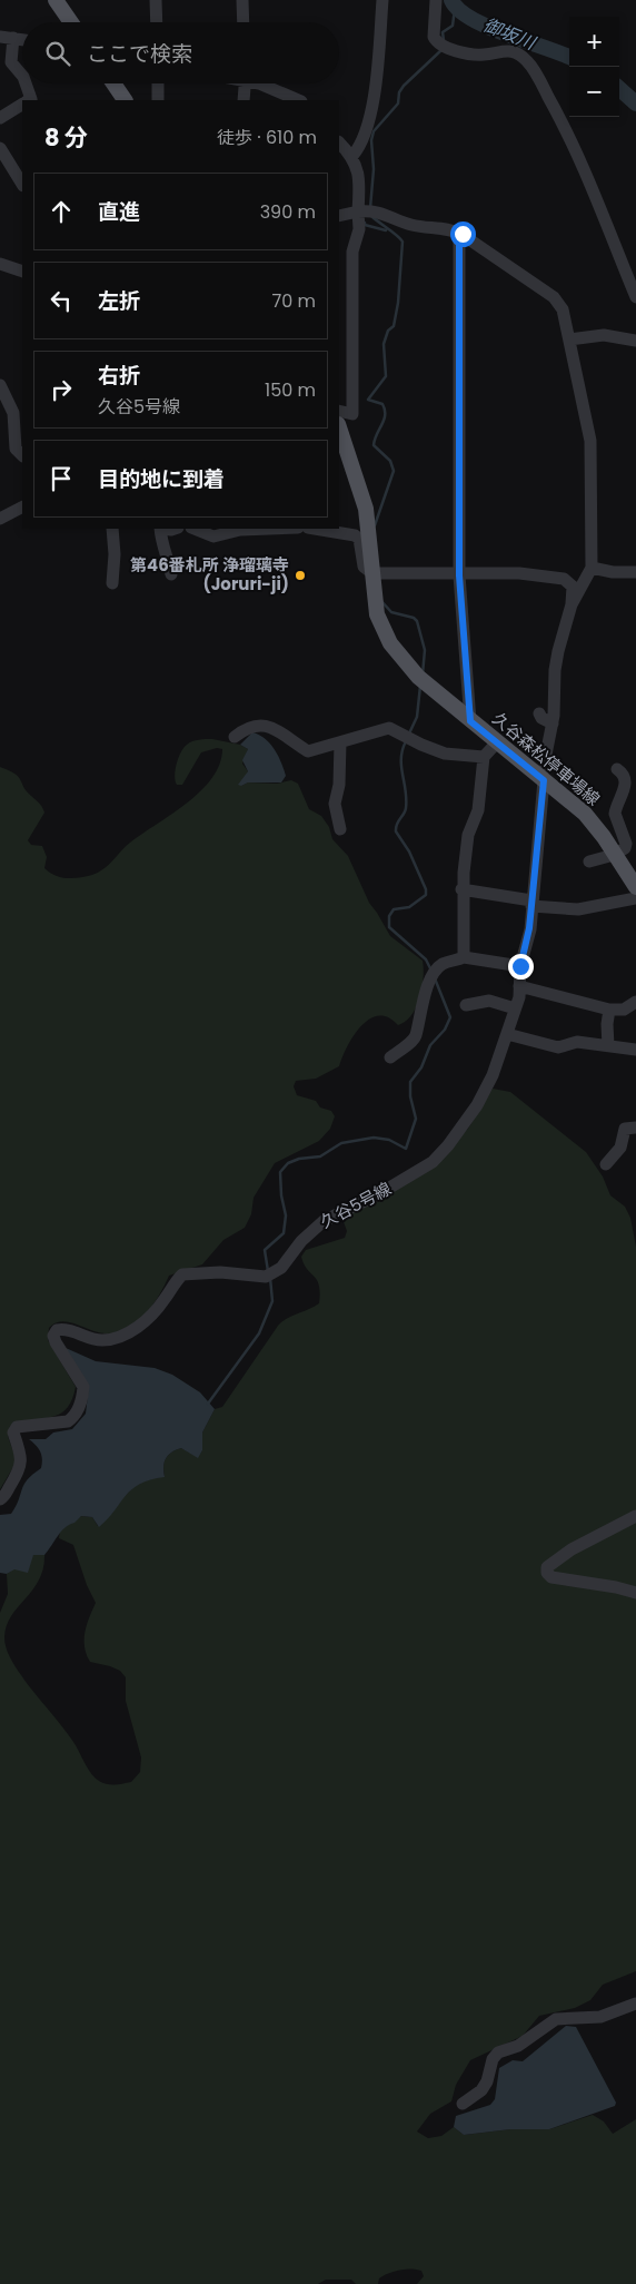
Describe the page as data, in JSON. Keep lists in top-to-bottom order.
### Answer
{
  "streets": {
    "main road": ["久谷森松停車場線"],
    "street": ["久谷5号線"]
  },
  "crossings": [
    ["久谷森松停車場線", "久谷5号線"]
  ],
  "water": ["御坂川"],
  "places": ["第46番札所 浄瑠璃寺 (Joruri-ji)"],
  "page": {
    "map_buttons": ["+", "−"],
    "search": "ここで検索",
    "heading": ["8 分", "徒歩 · 610 m"],
    "list": [
      ["直進", "390 m"],
      ["左折", "70 m"],
      ["右折", "久谷5号線", "150 m"],
      "目的地に到着"
    ]
  }
}
